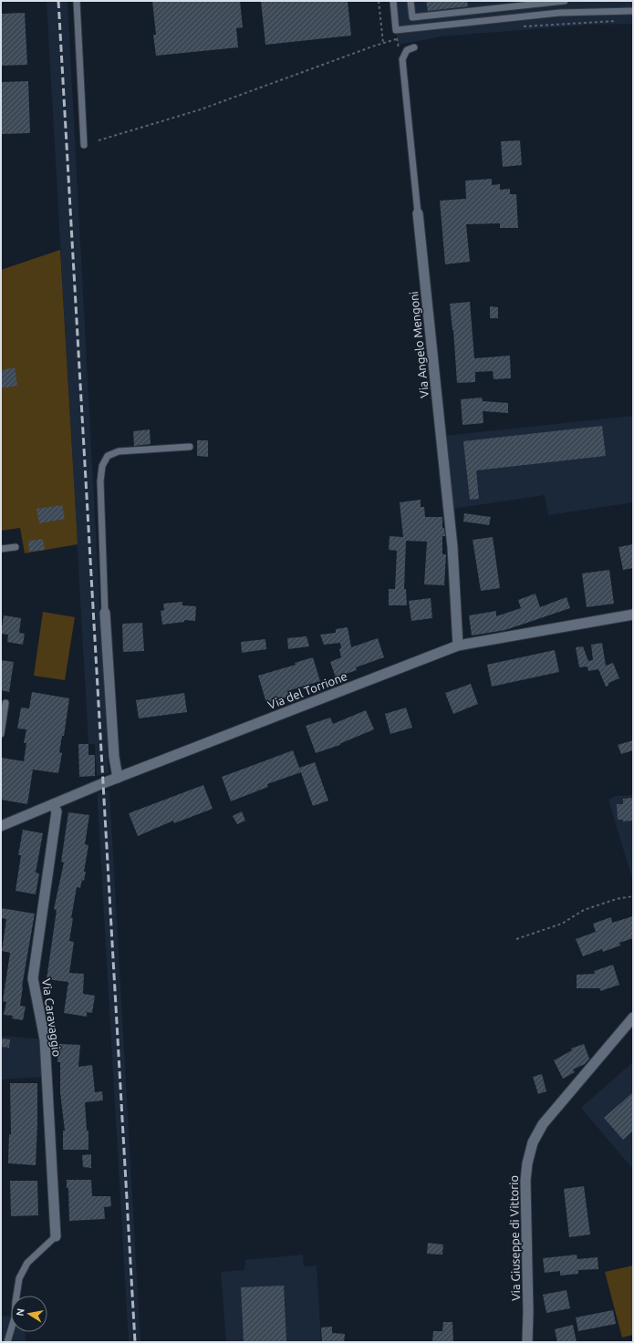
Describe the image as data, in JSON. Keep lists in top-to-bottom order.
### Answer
{
  "streets": {
    "street": [
      "Via Angelo Mengoni",
      "Via del Torrione",
      "Via Caravaggio",
      "Via Giuseppe di Vittorio"
    ]
  },
  "crossings": [
    ["Via Angelo Mengoni", "Via del Torrione"],
    ["Via del Torrione", "Via Caravaggio"]
  ],
  "north": "left"
}
